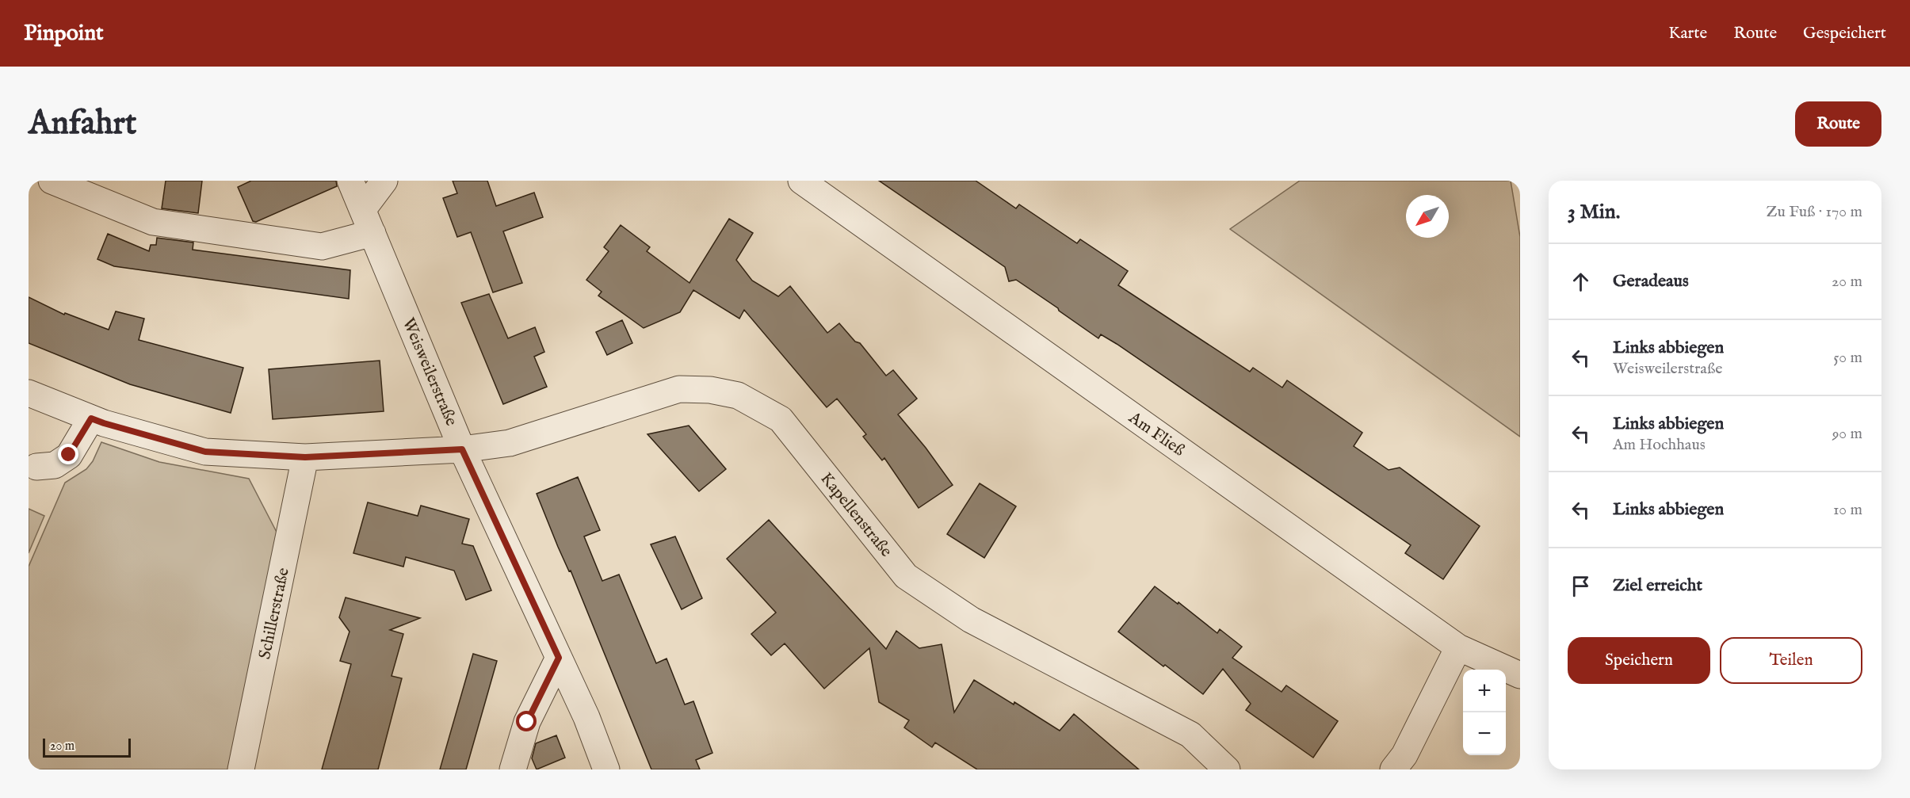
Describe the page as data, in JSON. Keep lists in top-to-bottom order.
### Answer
{
  "streets": {
    "street": [
      "Weisweilerstraße",
      "Am Fließ",
      "Kapellenstraße",
      "Schillerstraße"
    ]
  },
  "crossings": [
    ["Weisweilerstraße", "Kapellenstraße"],
    ["Kapellenstraße", "Schillerstraße"]
  ],
  "scale_bar": "20 m",
  "north": "bottom left",
  "page": {
    "header": "Pinpoint",
    "nav": ["Karte", "Route", "Gespeichert"],
    "buttons": [
      "Route",
      ["Speichern", "Teilen"]
    ],
    "title": "Anfahrt",
    "heading": ["3 Min.", "Zu Fuß · 170 m"],
    "list": [
      ["Geradeaus", "20 m"],
      ["Links abbiegen", "Weisweilerstraße", "50 m"],
      ["Links abbiegen", "Am Hochhaus", "90 m"],
      ["Links abbiegen", "10 m"],
      "Ziel erreicht"
    ],
    "map_buttons": ["+", "−"],
    "scale": "20 m"
  }
}
